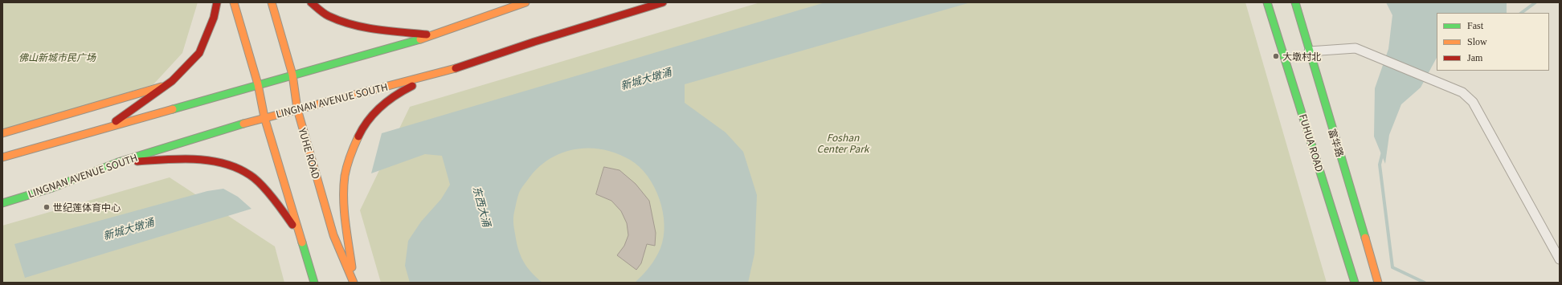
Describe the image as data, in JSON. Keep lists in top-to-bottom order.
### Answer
{
  "streets": {
    "main road": [
      "LINGNAN AVENUE SOUTH",
      "FUHUA ROAD",
      "富华路",
      "YUHE ROAD"
    ]
  },
  "crossings": [
    ["LINGNAN AVENUE SOUTH", "YUHE ROAD"]
  ],
  "water": ["新城大墩涌", "东西大涌"],
  "parks": ["佛山新城市民广场", "Foshan Center Park"],
  "places": ["大墩村北", "世纪莲体育中心"],
  "legend": ["Fast", "Slow", "Jam"]
}
